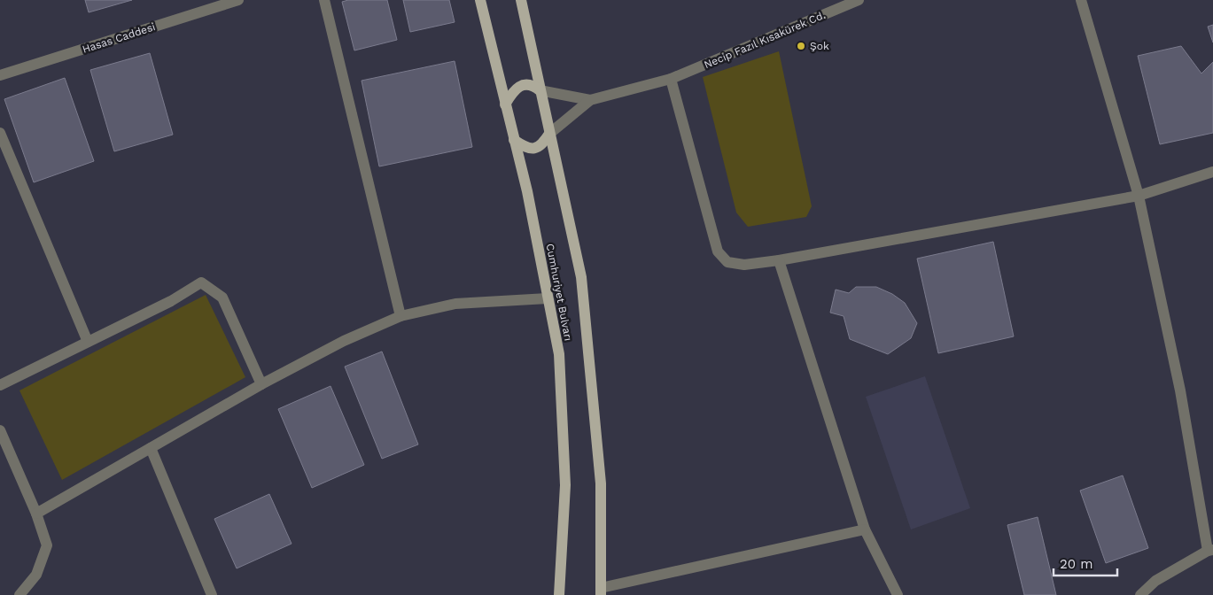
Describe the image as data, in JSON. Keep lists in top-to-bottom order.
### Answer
{
  "streets": {
    "main road": ["Cumhuriyet Bulvarı"],
    "street": ["Hasas Caddesi", "Necip Fazıl Kısakürek Cd."]
  },
  "places": ["Şok"],
  "scale_bar": "20 m"
}
